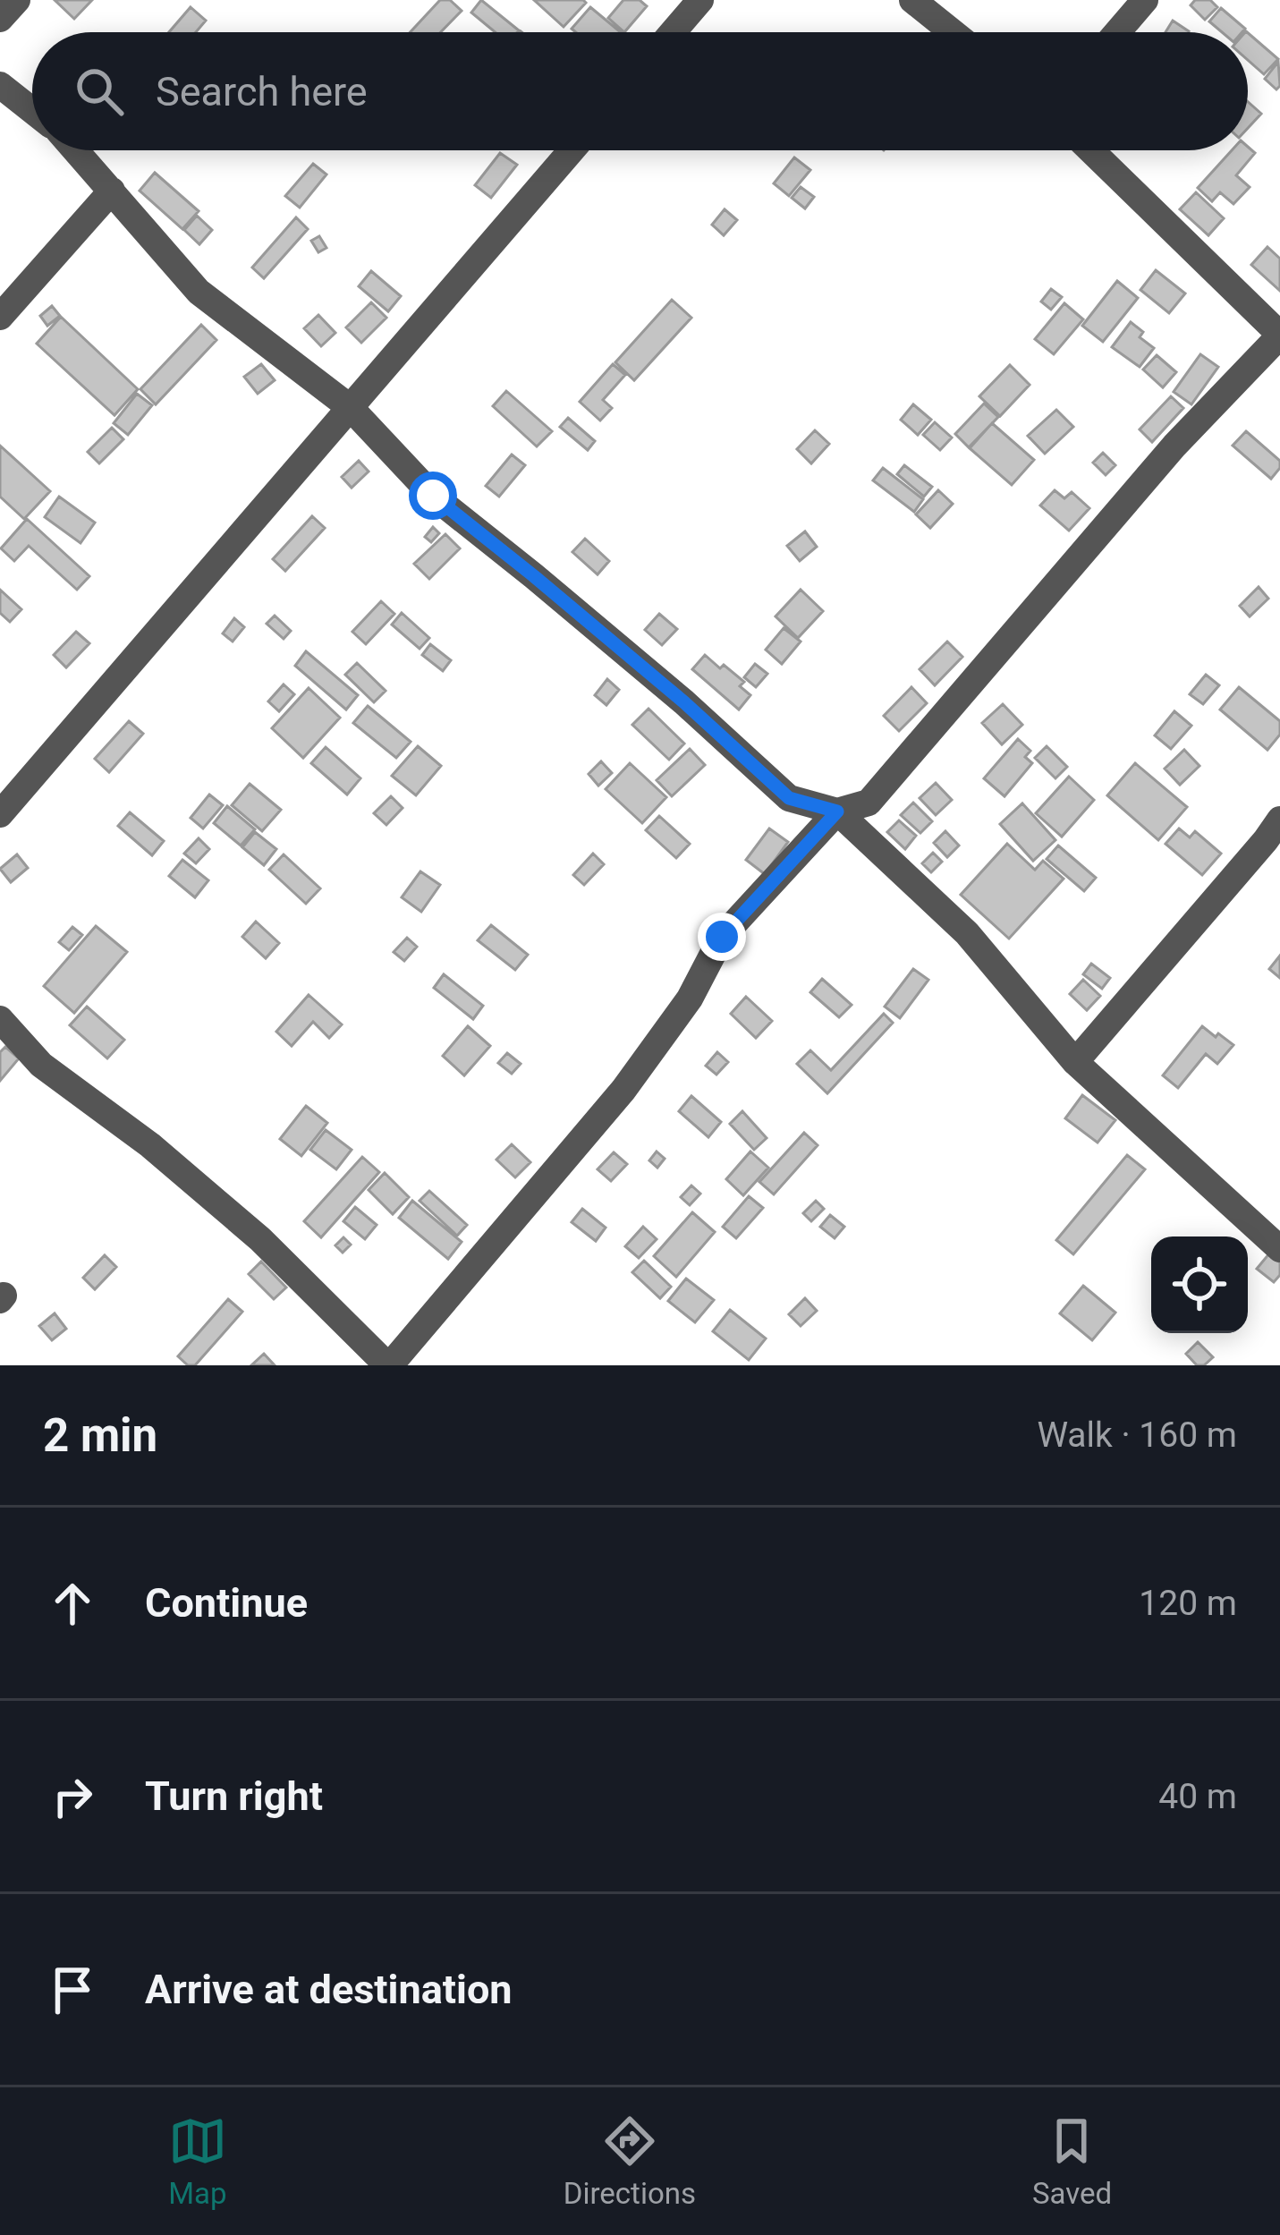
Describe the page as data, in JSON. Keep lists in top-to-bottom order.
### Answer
{
  "page": {
    "search": "Search here",
    "heading": ["2 min", "Walk · 160 m"],
    "list": [
      ["Continue", "120 m"],
      ["Turn right", "40 m"],
      "Arrive at destination"
    ],
    "nav": ["Map", "Directions", "Saved"]
  }
}
